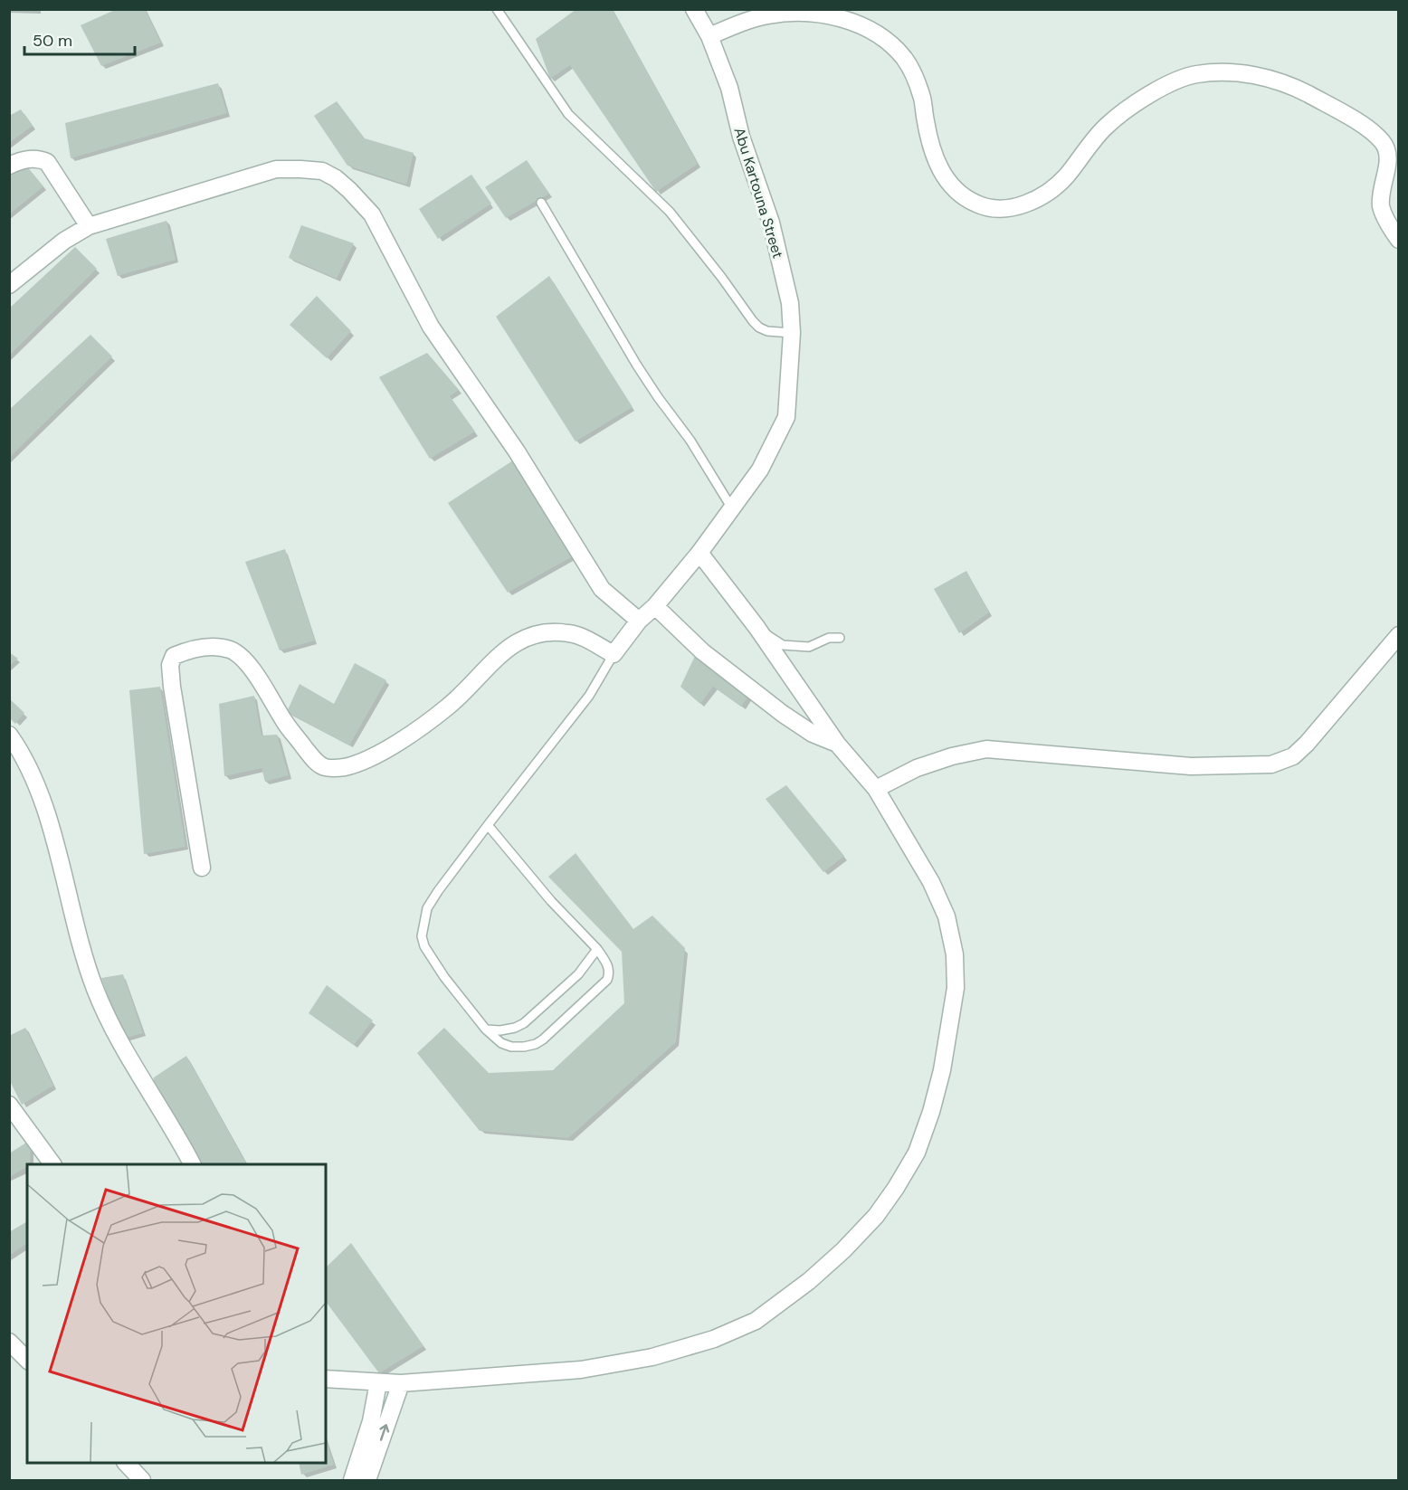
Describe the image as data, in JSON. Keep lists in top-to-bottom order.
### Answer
{
  "streets": {
    "street": ["Abu Kartouna Street"]
  },
  "scale_bar": "50 m"
}
